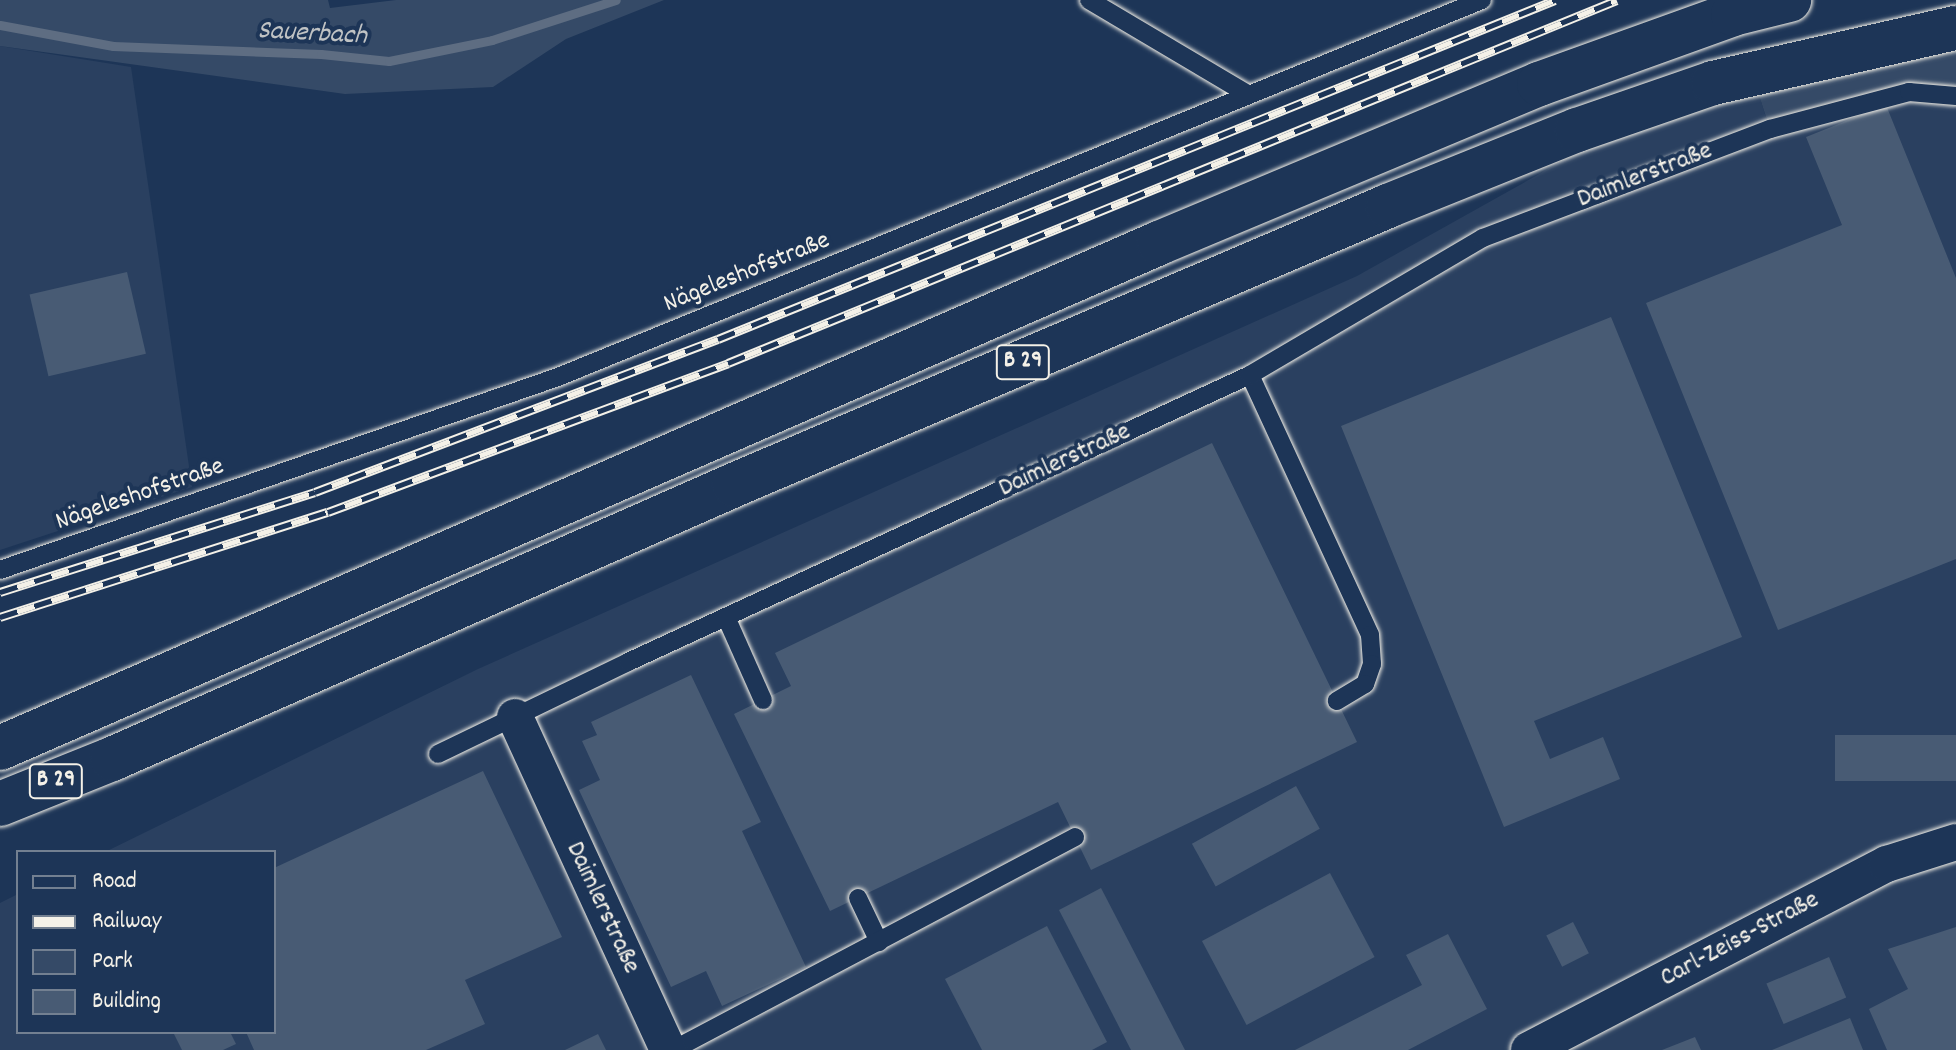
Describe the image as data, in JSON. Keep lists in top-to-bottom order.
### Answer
{
  "streets": {
    "highway": ["B 29"],
    "street": ["Daimlerstraße", "Carl-Zeiss-Straße"],
    "lane": ["Nägeleshofstraße"]
  },
  "water": ["Sauerbach"],
  "legend": [
    "Road",
    "Railway",
    "Park",
    "Building"
  ]
}
